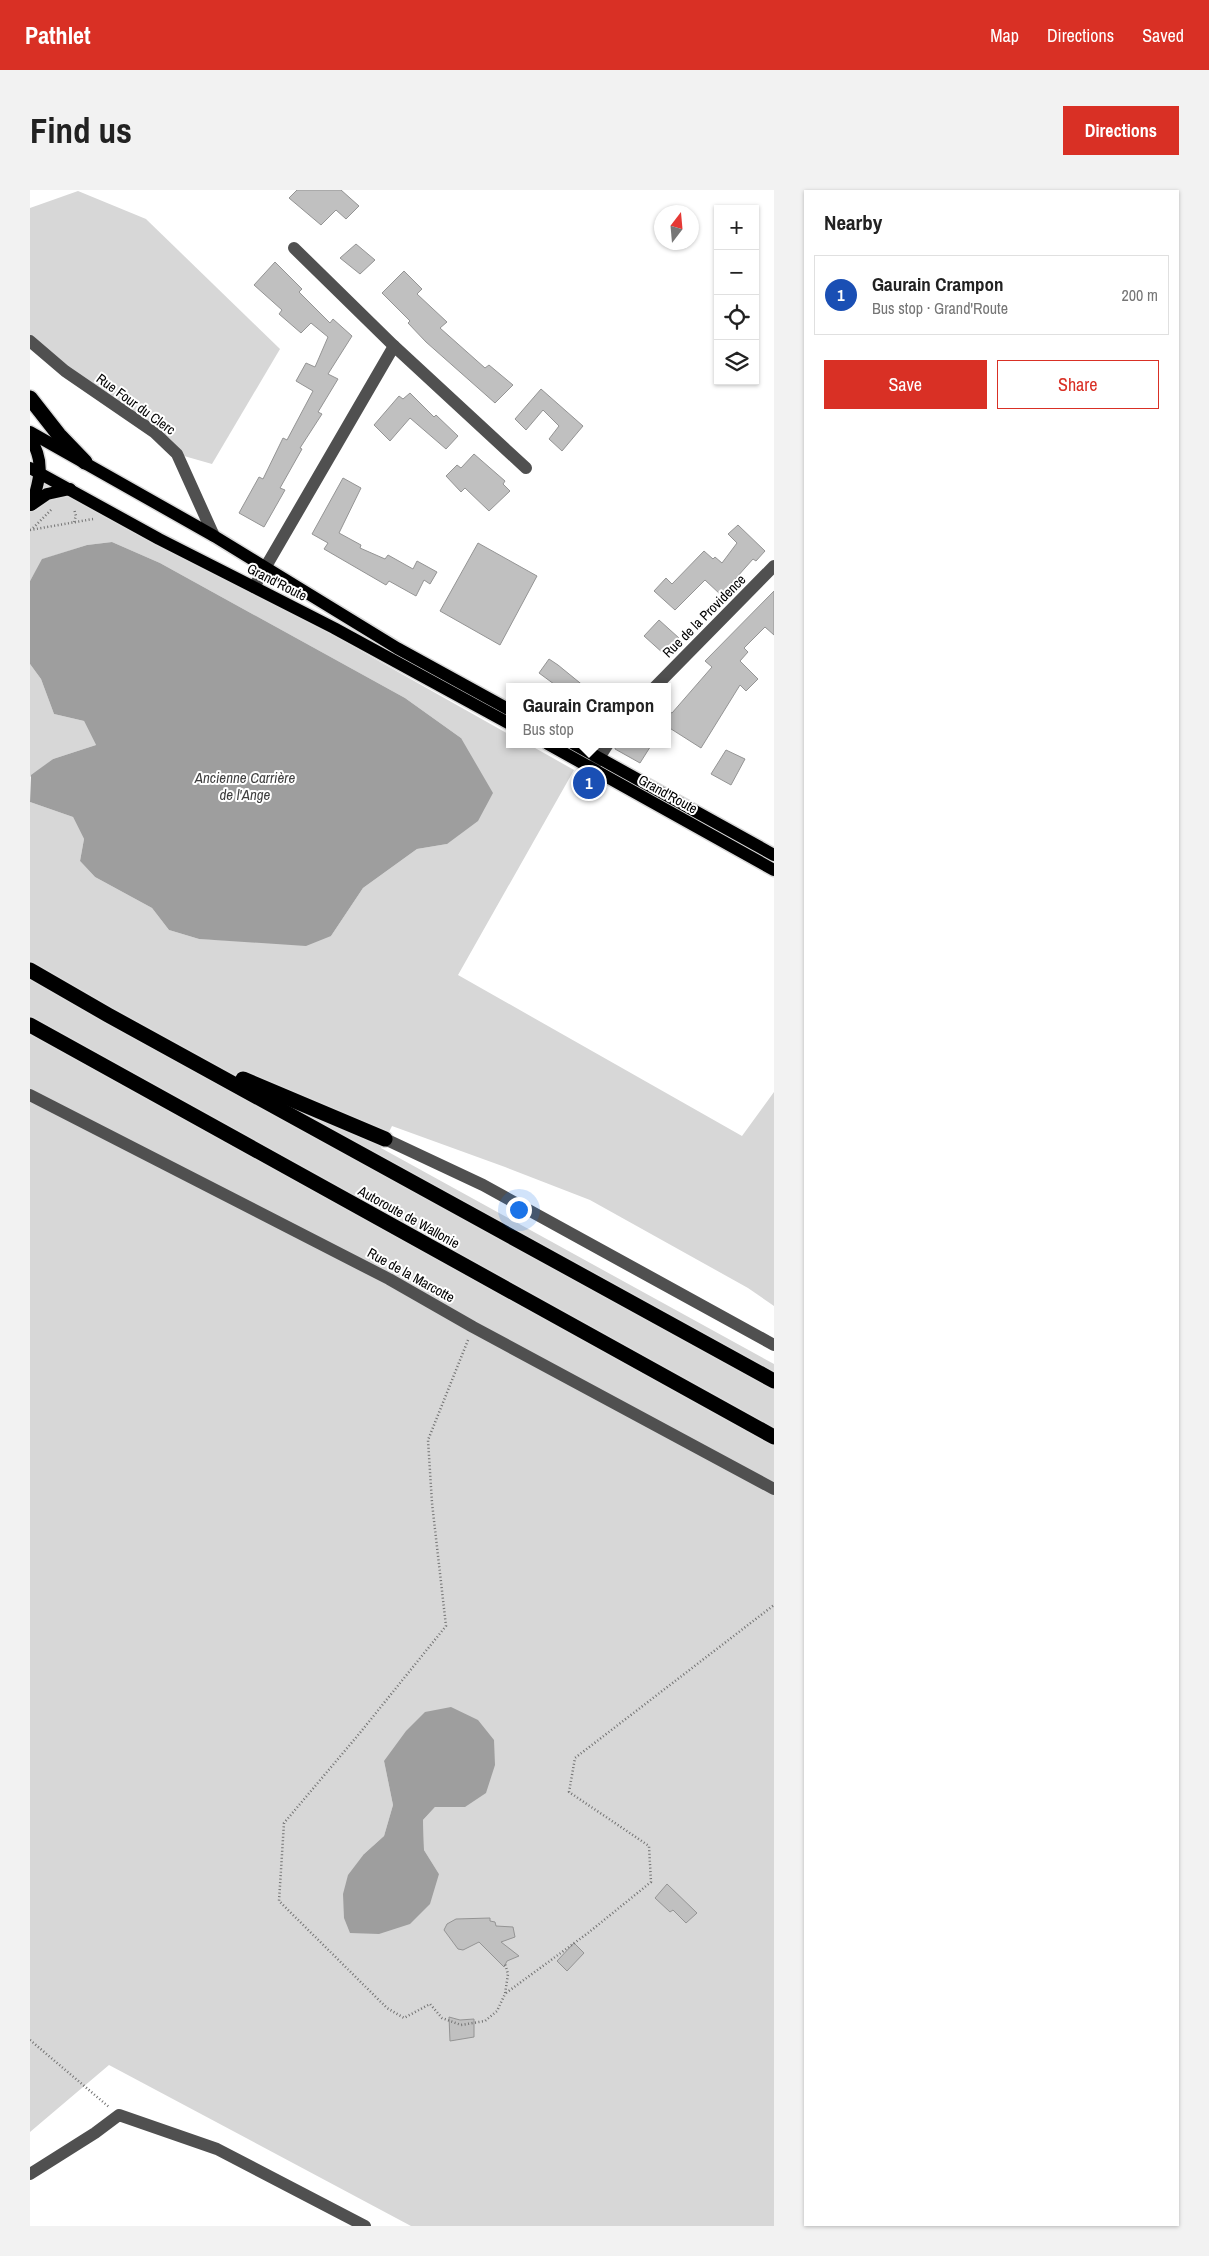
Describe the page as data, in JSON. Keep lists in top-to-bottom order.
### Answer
{
  "streets": {
    "highway": ["Autoroute de Wallonie"],
    "main road": ["Grand'Route"],
    "street": ["Rue Four du Clerc", "Rue de la Providence", "Rue de la Marcotte"]
  },
  "crossings": [
    ["Rue Four du Clerc", "Grand'Route"]
  ],
  "water": ["Ancienne Carrière de l'Ange"],
  "north": "top",
  "page": {
    "header": "Pathlet",
    "nav": ["Map", "Directions", "Saved"],
    "buttons": [
      "Directions",
      ["Save", "Share"]
    ],
    "title": "Find us",
    "heading": "Nearby",
    "map_buttons": ["+", "−"],
    "list": [
      {
        "mark": "1",
        "name": "Gaurain Crampon",
        "note": "Bus stop · Grand'Route",
        "value": "200 m"
      }
    ],
    "popup": ["Gaurain Crampon", "Bus stop"],
    "pins": "1"
  }
}
